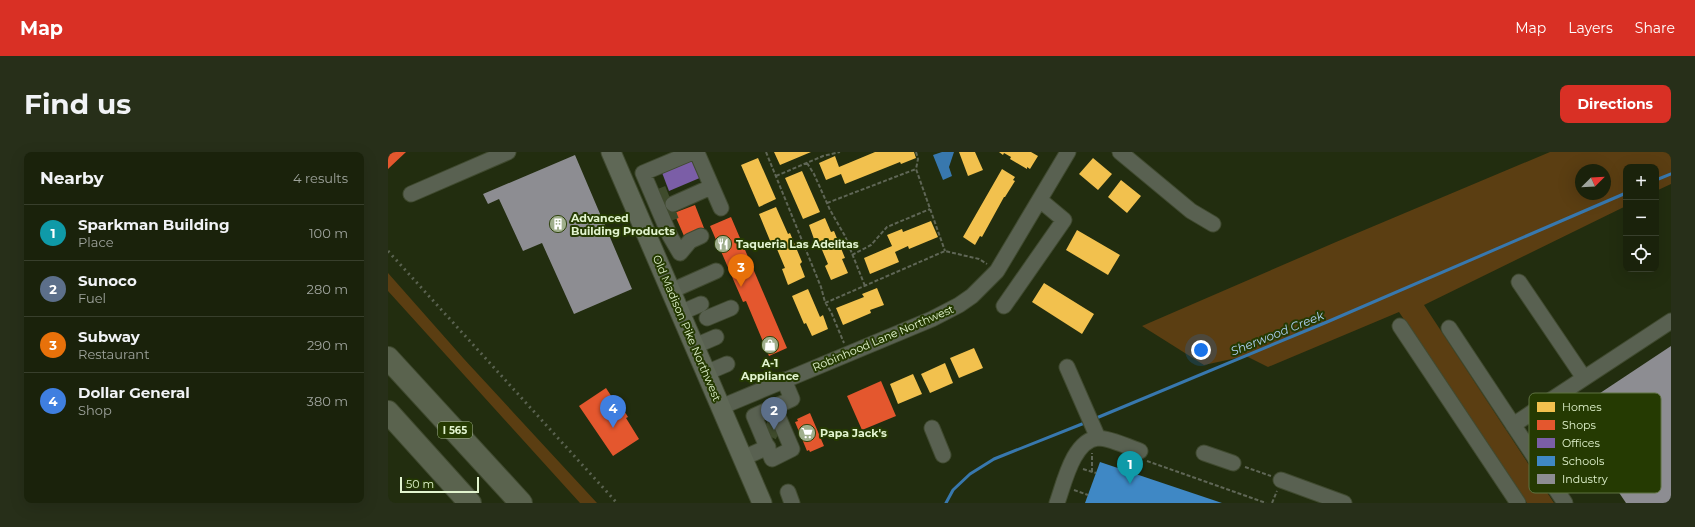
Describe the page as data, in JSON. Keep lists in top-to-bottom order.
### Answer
{
  "streets": {
    "highway": ["I 565"],
    "main road": ["Old Madison Pike Northwest"],
    "street": ["Robinhood Lane Northwest"]
  },
  "crossings": [
    ["Old Madison Pike Northwest", "Robinhood Lane Northwest"]
  ],
  "water": ["Sherwood Creek"],
  "places": {
    "building": ["Advanced Building Products"],
    "restaurant": ["Taqueria Las Adelitas"],
    "shop": ["A-1 Appliance"],
    "supermarket": ["Papa Jack's"]
  },
  "legend": [
    "Homes",
    "Shops",
    "Offices",
    "Schools",
    "Industry"
  ],
  "scale_bar": "50 m",
  "north": "top right",
  "page": {
    "header": "Map",
    "nav": ["Map", "Layers", "Share"],
    "buttons": "Directions",
    "title": "Find us",
    "heading": ["Nearby", "4 results"],
    "map_buttons": ["+", "−"],
    "list": [
      {
        "mark": "1",
        "name": "Sparkman Building",
        "note": "Place",
        "value": "100 m"
      },
      {
        "mark": "2",
        "name": "Sunoco",
        "note": "Fuel",
        "value": "280 m"
      },
      {
        "mark": "3",
        "name": "Subway",
        "note": "Restaurant",
        "value": "290 m"
      },
      {
        "mark": "4",
        "name": "Dollar General",
        "note": "Shop",
        "value": "380 m"
      }
    ],
    "pins": [
      "3",
      "4",
      "2",
      "1"
    ],
    "scale": "50 m"
  }
}
